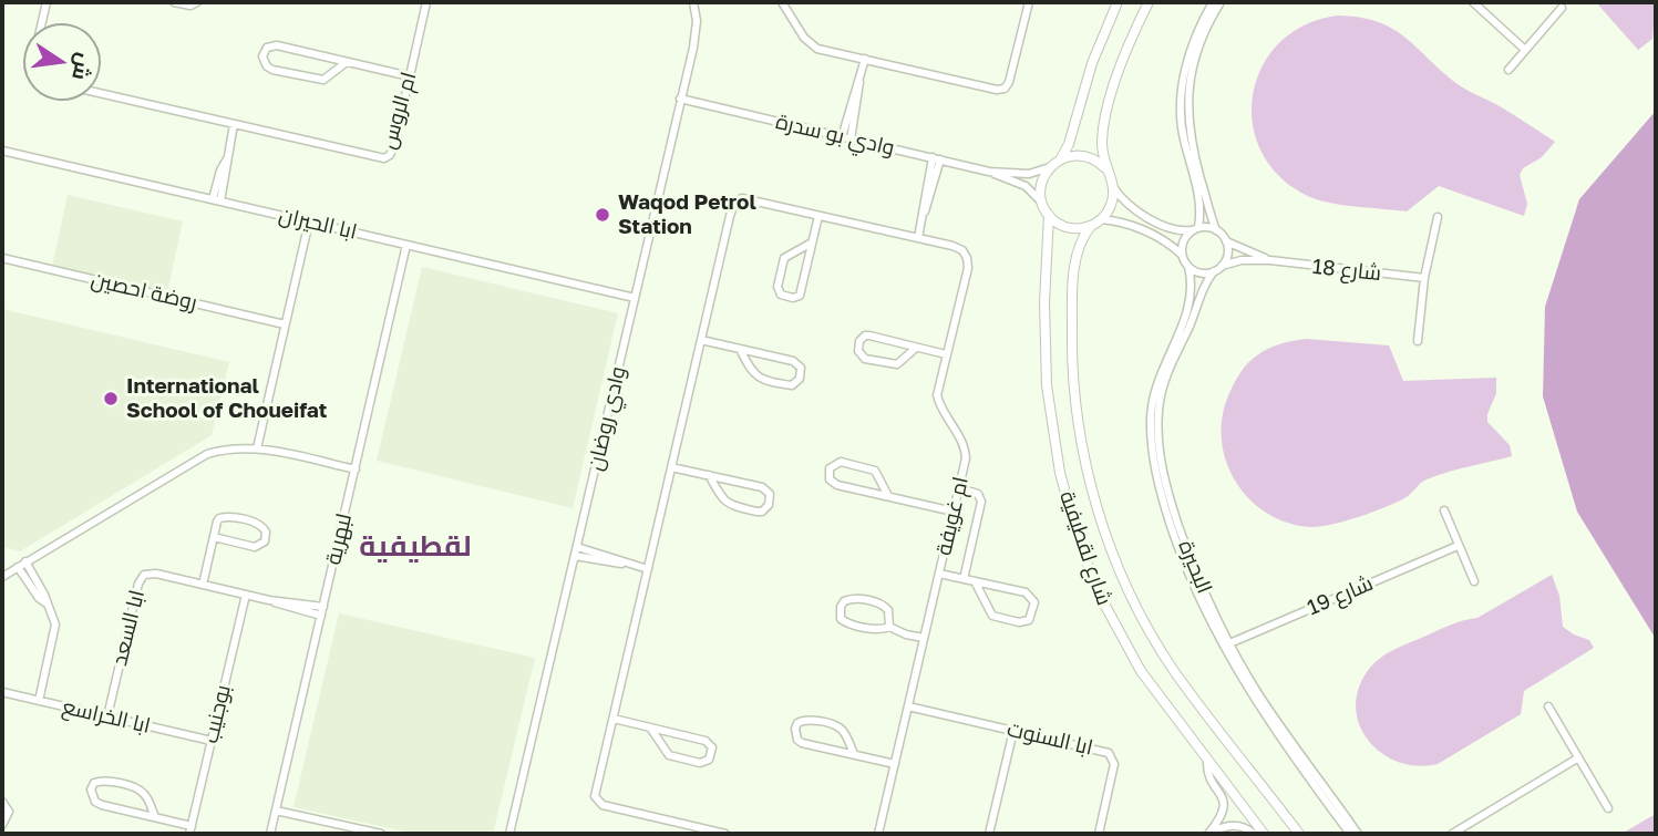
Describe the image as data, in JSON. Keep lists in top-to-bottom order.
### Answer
{
  "streets": {
    "street": [
      "ام الروس",
      "وادي بو سدرة",
      "ابا الحيران",
      "شارع 18",
      "روضة احصين",
      "وادي روضان",
      "ام غويفة",
      "لبهرية",
      "شارع لقطيفية",
      "البحيرة",
      "شارع 19",
      "ابا السعد",
      "بوجنيب",
      "ابا الخراسع",
      "ابا السنوت"
    ]
  },
  "crossings": [
    ["وادي بو سدرة", "وادي روضان"],
    ["وادي بو سدرة", "شارع لقطيفية"],
    ["ابا الحيران", "وادي روضان"],
    ["ابا الحيران", "لبهرية"],
    ["شارع 18", "البحيرة"],
    ["ام غويفة", "ابا السنوت"],
    ["لبهرية", "ابا السعد"],
    ["البحيرة", "شارع 19"],
    ["ابا السعد", "بوجنيب"],
    ["ابا السعد", "ابا الخراسع"],
    ["بوجنيب", "ابا الخراسع"]
  ],
  "districts": ["لقطيفية"],
  "places": ["Waqod Petrol Station", "International School of Choueifat"],
  "north": "right"
}
